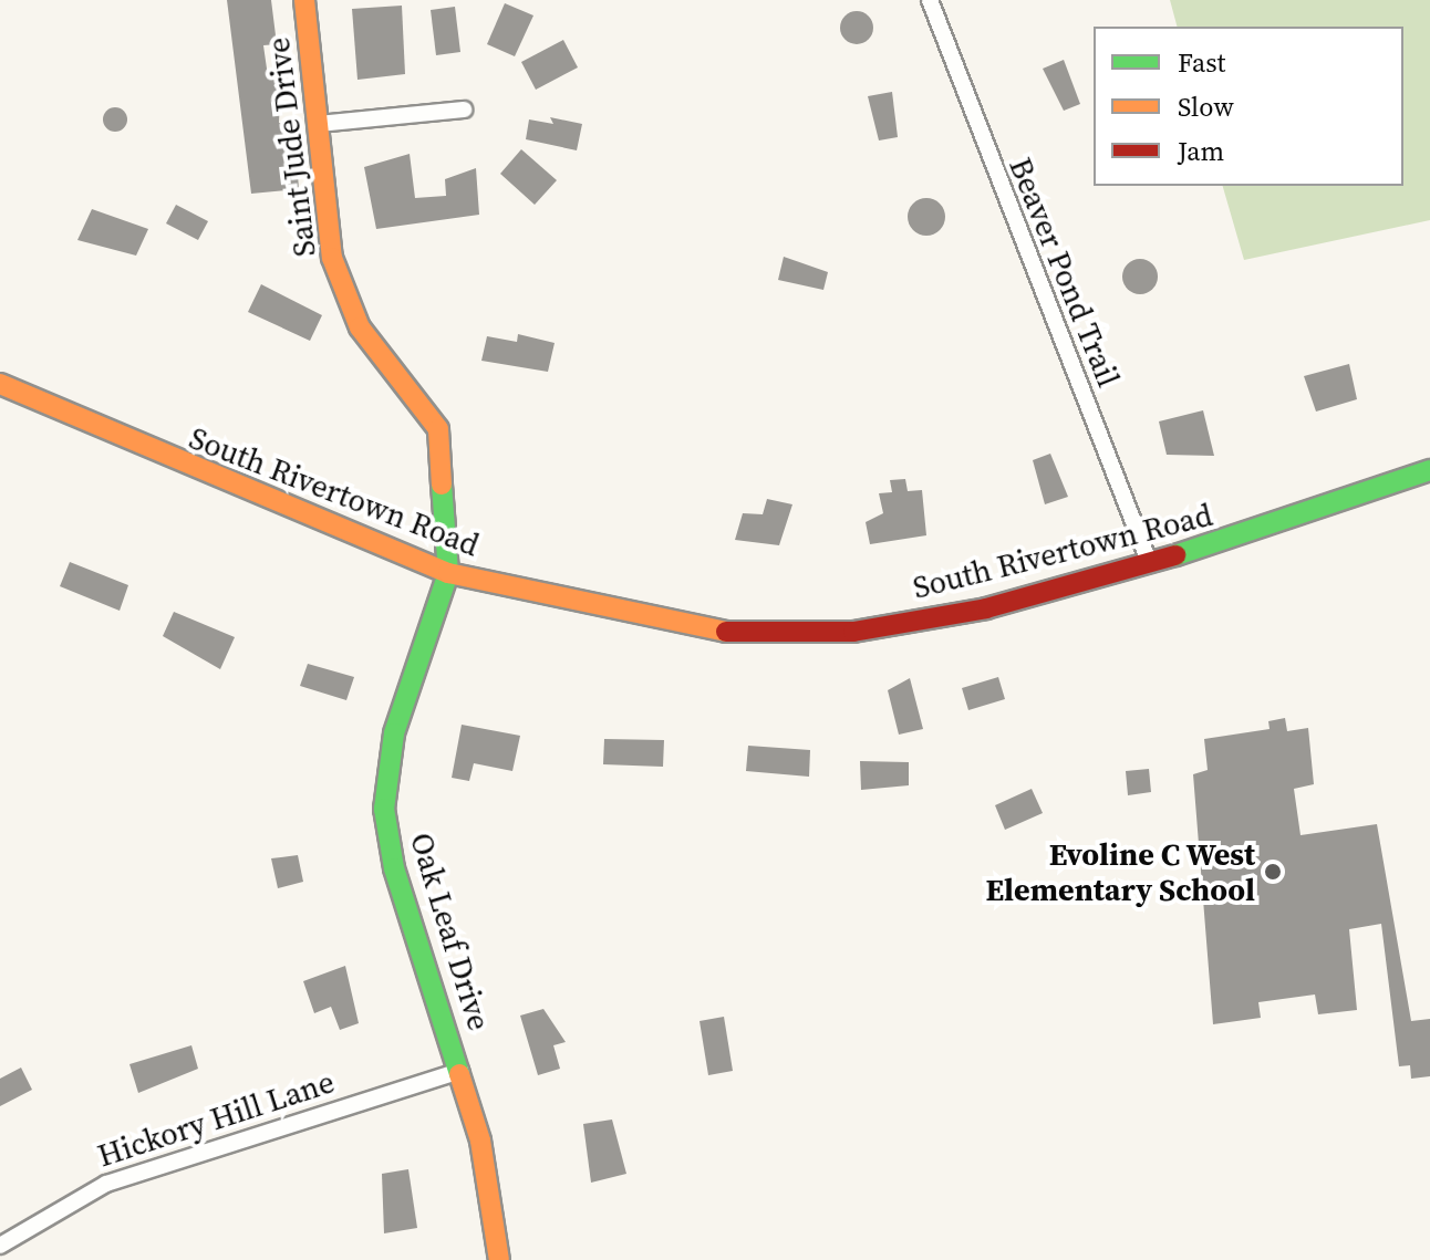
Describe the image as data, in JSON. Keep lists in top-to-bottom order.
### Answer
{
  "streets": {
    "main road": ["Saint Jude Drive", "South Rivertown Road", "Oak Leaf Drive"],
    "street": ["Beaver Pond Trail", "Hickory Hill Lane"]
  },
  "crossings": [
    ["Saint Jude Drive", "South Rivertown Road"],
    ["Saint Jude Drive", "Oak Leaf Drive"],
    ["Beaver Pond Trail", "South Rivertown Road"],
    ["South Rivertown Road", "Oak Leaf Drive"],
    ["Oak Leaf Drive", "Hickory Hill Lane"]
  ],
  "places": ["Evoline C West Elementary School"],
  "legend": ["Fast", "Slow", "Jam"]
}
